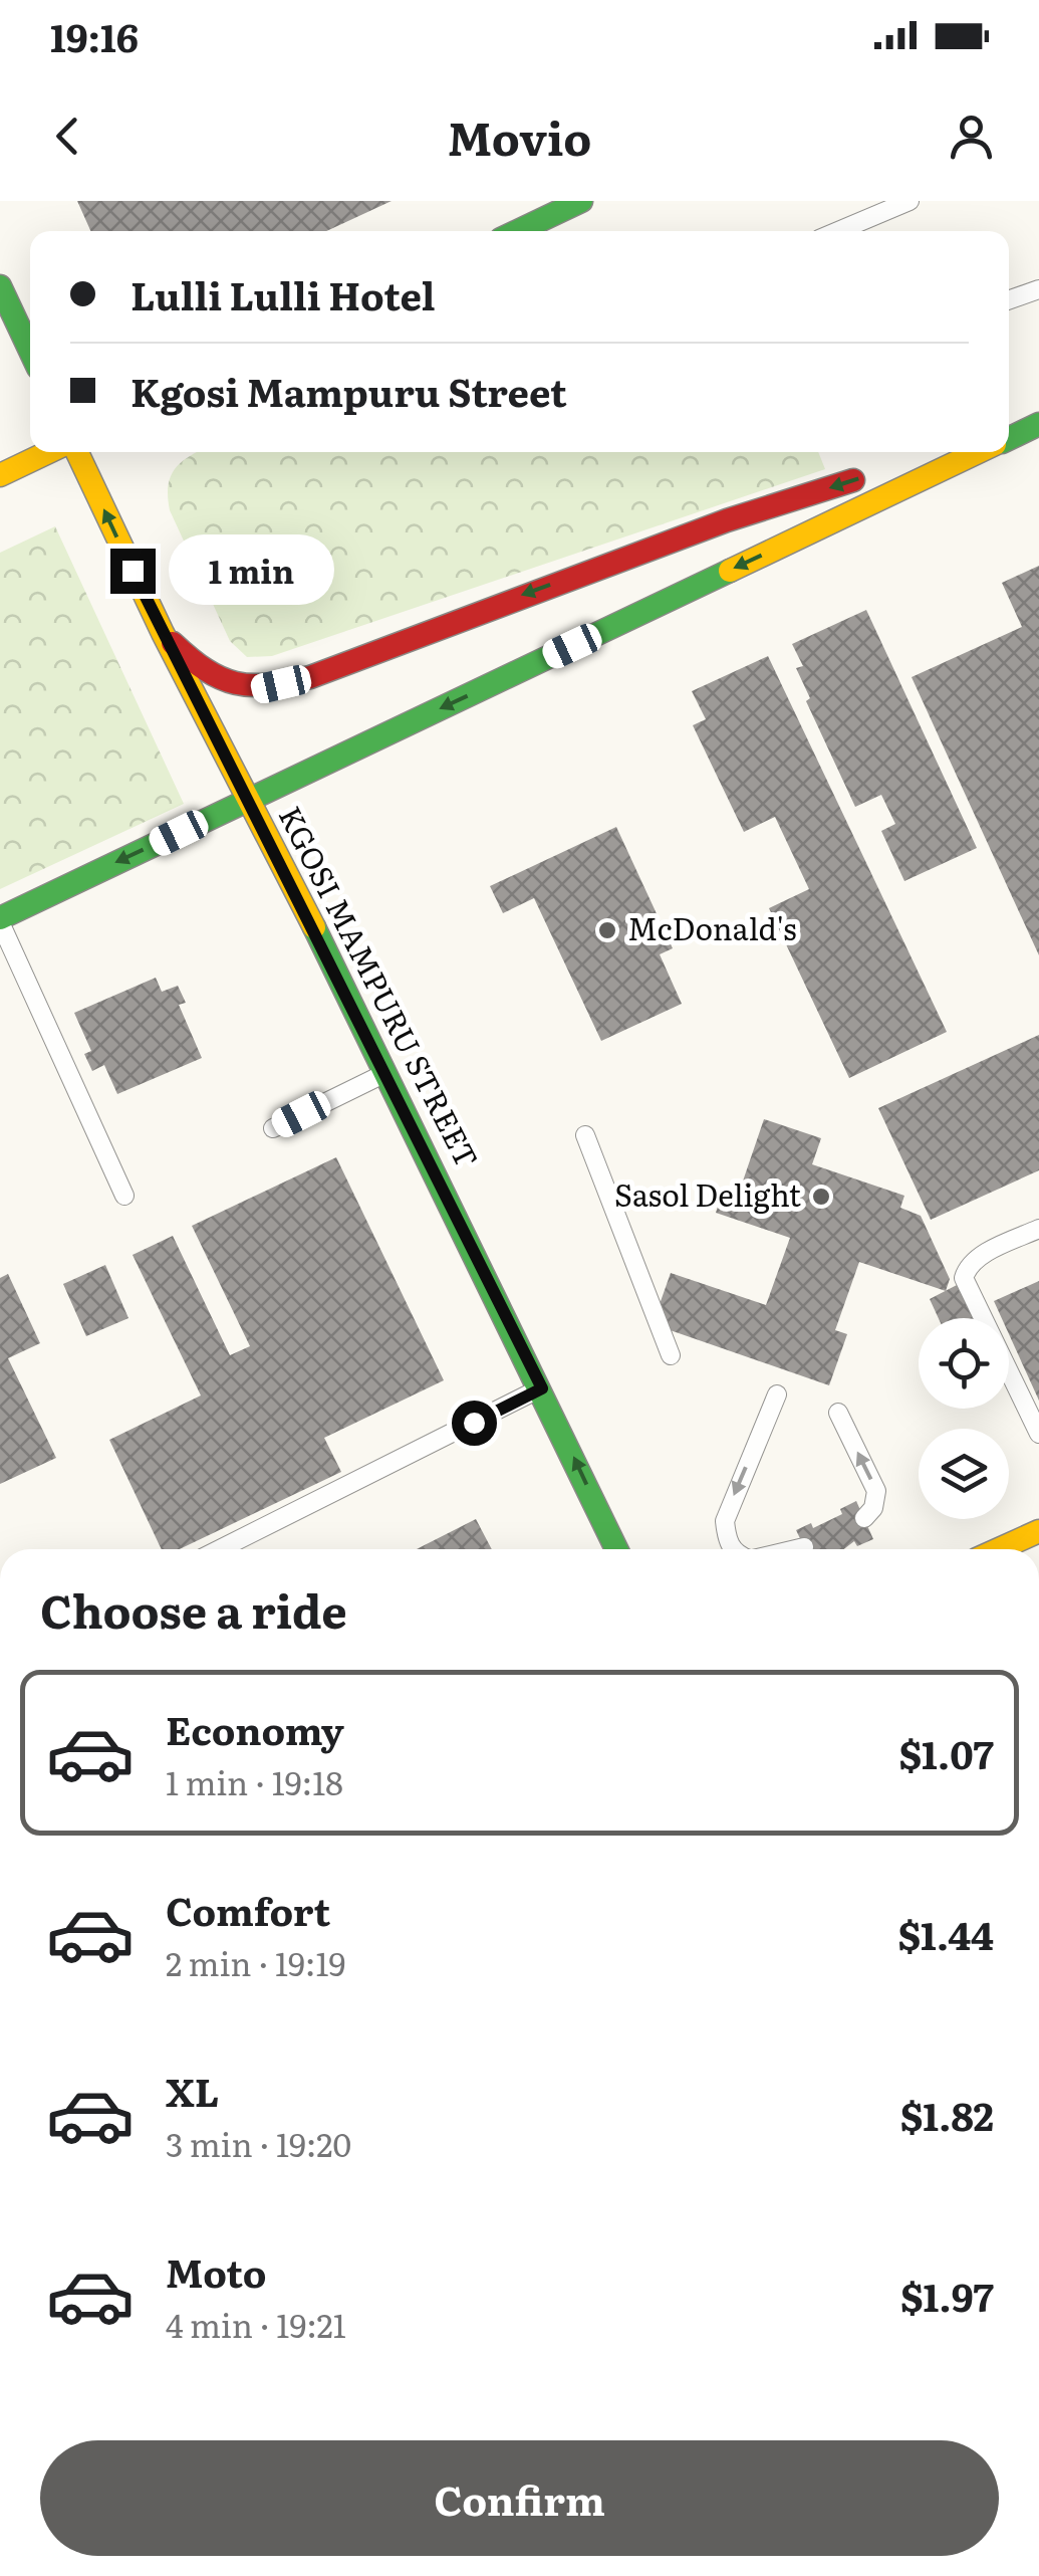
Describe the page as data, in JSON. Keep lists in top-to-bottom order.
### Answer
{
  "streets": {
    "main road": ["KGOSI MAMPURU STREET"]
  },
  "places": ["McDonald's", "Sasol Delight"],
  "page": {
    "status": "19:16",
    "header": "Movio",
    "banner": ["Lulli Lulli Hotel", "Kgosi Mampuru Street"],
    "bubble": "1 min",
    "heading": "Choose a ride",
    "list": [
      {
        "name": "Economy",
        "note": "1 min · 19:18",
        "value": "$1.07"
      },
      {
        "name": "Comfort",
        "note": "2 min · 19:19",
        "value": "$1.44"
      },
      {
        "name": "XL",
        "note": "3 min · 19:20",
        "value": "$1.82"
      },
      {
        "name": "Moto",
        "note": "4 min · 19:21",
        "value": "$1.97"
      }
    ],
    "buttons": "Confirm"
  }
}
